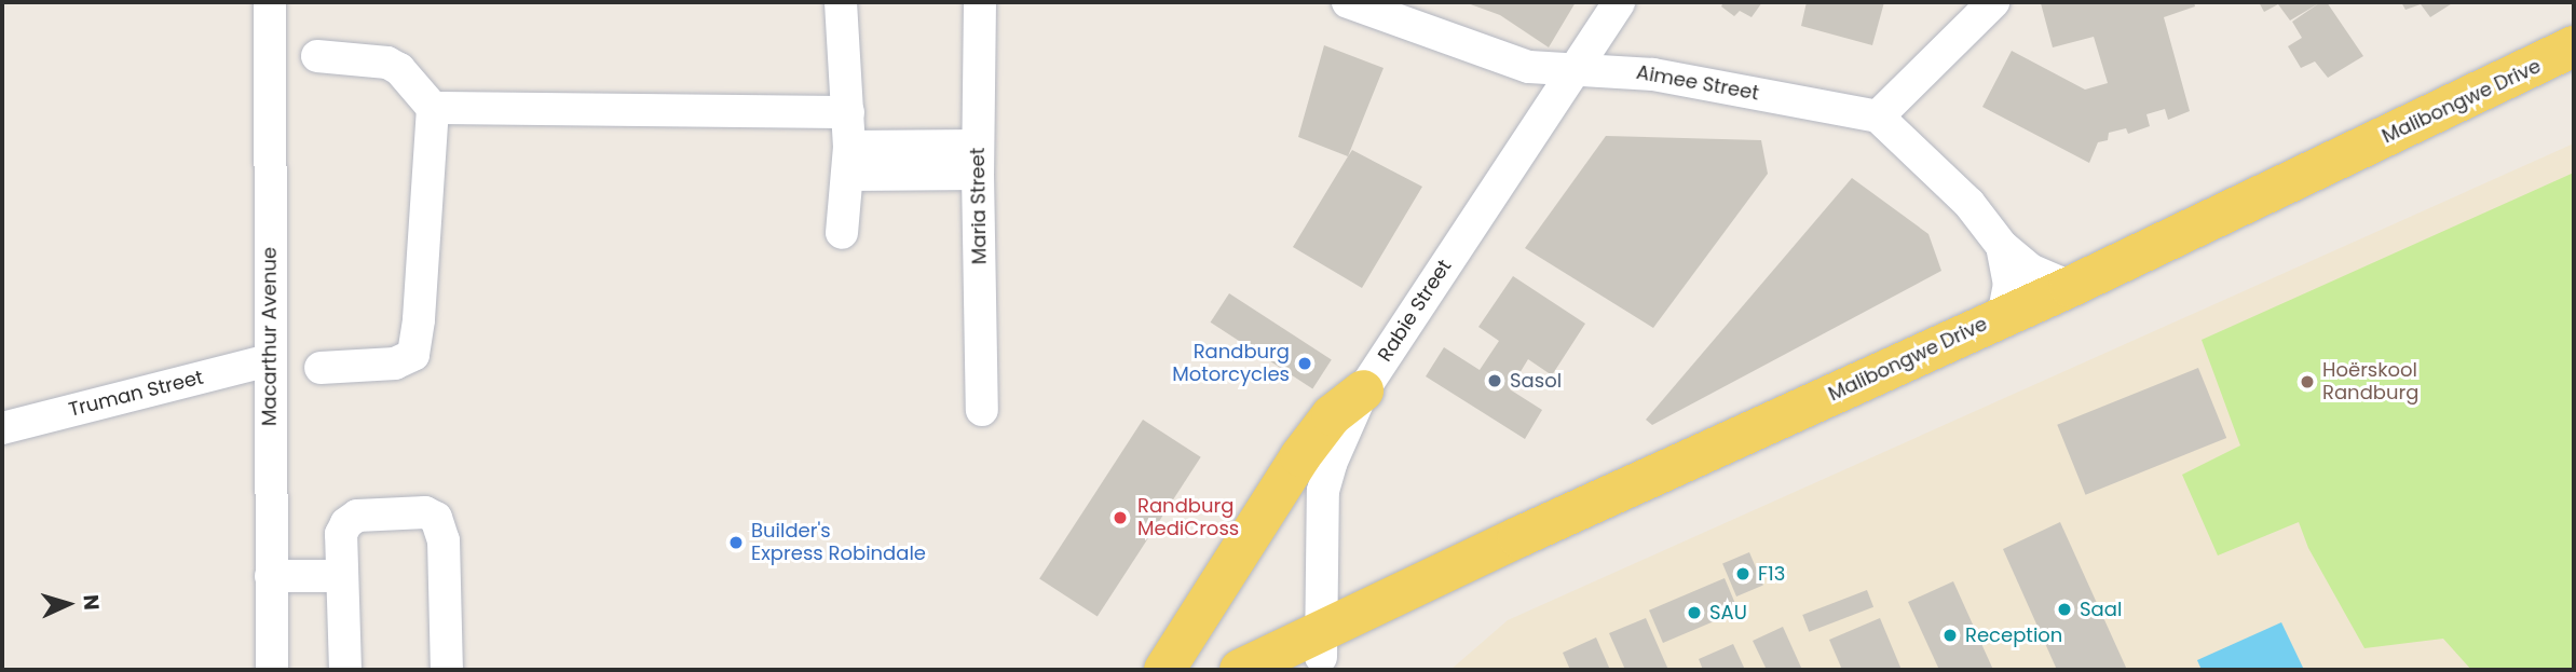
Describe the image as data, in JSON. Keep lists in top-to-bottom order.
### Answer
{
  "streets": {
    "main road": ["Malibongwe Drive"],
    "street": [
      "Aimee Street",
      "Maria Street",
      "Rabie Street",
      "Macarthur Avenue",
      "Truman Street"
    ]
  },
  "crossings": [
    ["Aimee Street", "Rabie Street"],
    ["Malibongwe Drive", "Rabie Street"],
    ["Macarthur Avenue", "Truman Street"]
  ],
  "places": [
    "Randburg Motorcycles",
    "Sasol",
    "Hoërskool Randburg",
    "Randburg MediCross",
    "Builder's Express Robindale",
    "F13",
    "Saal",
    "SAU",
    "Reception"
  ],
  "north": "right"
}
